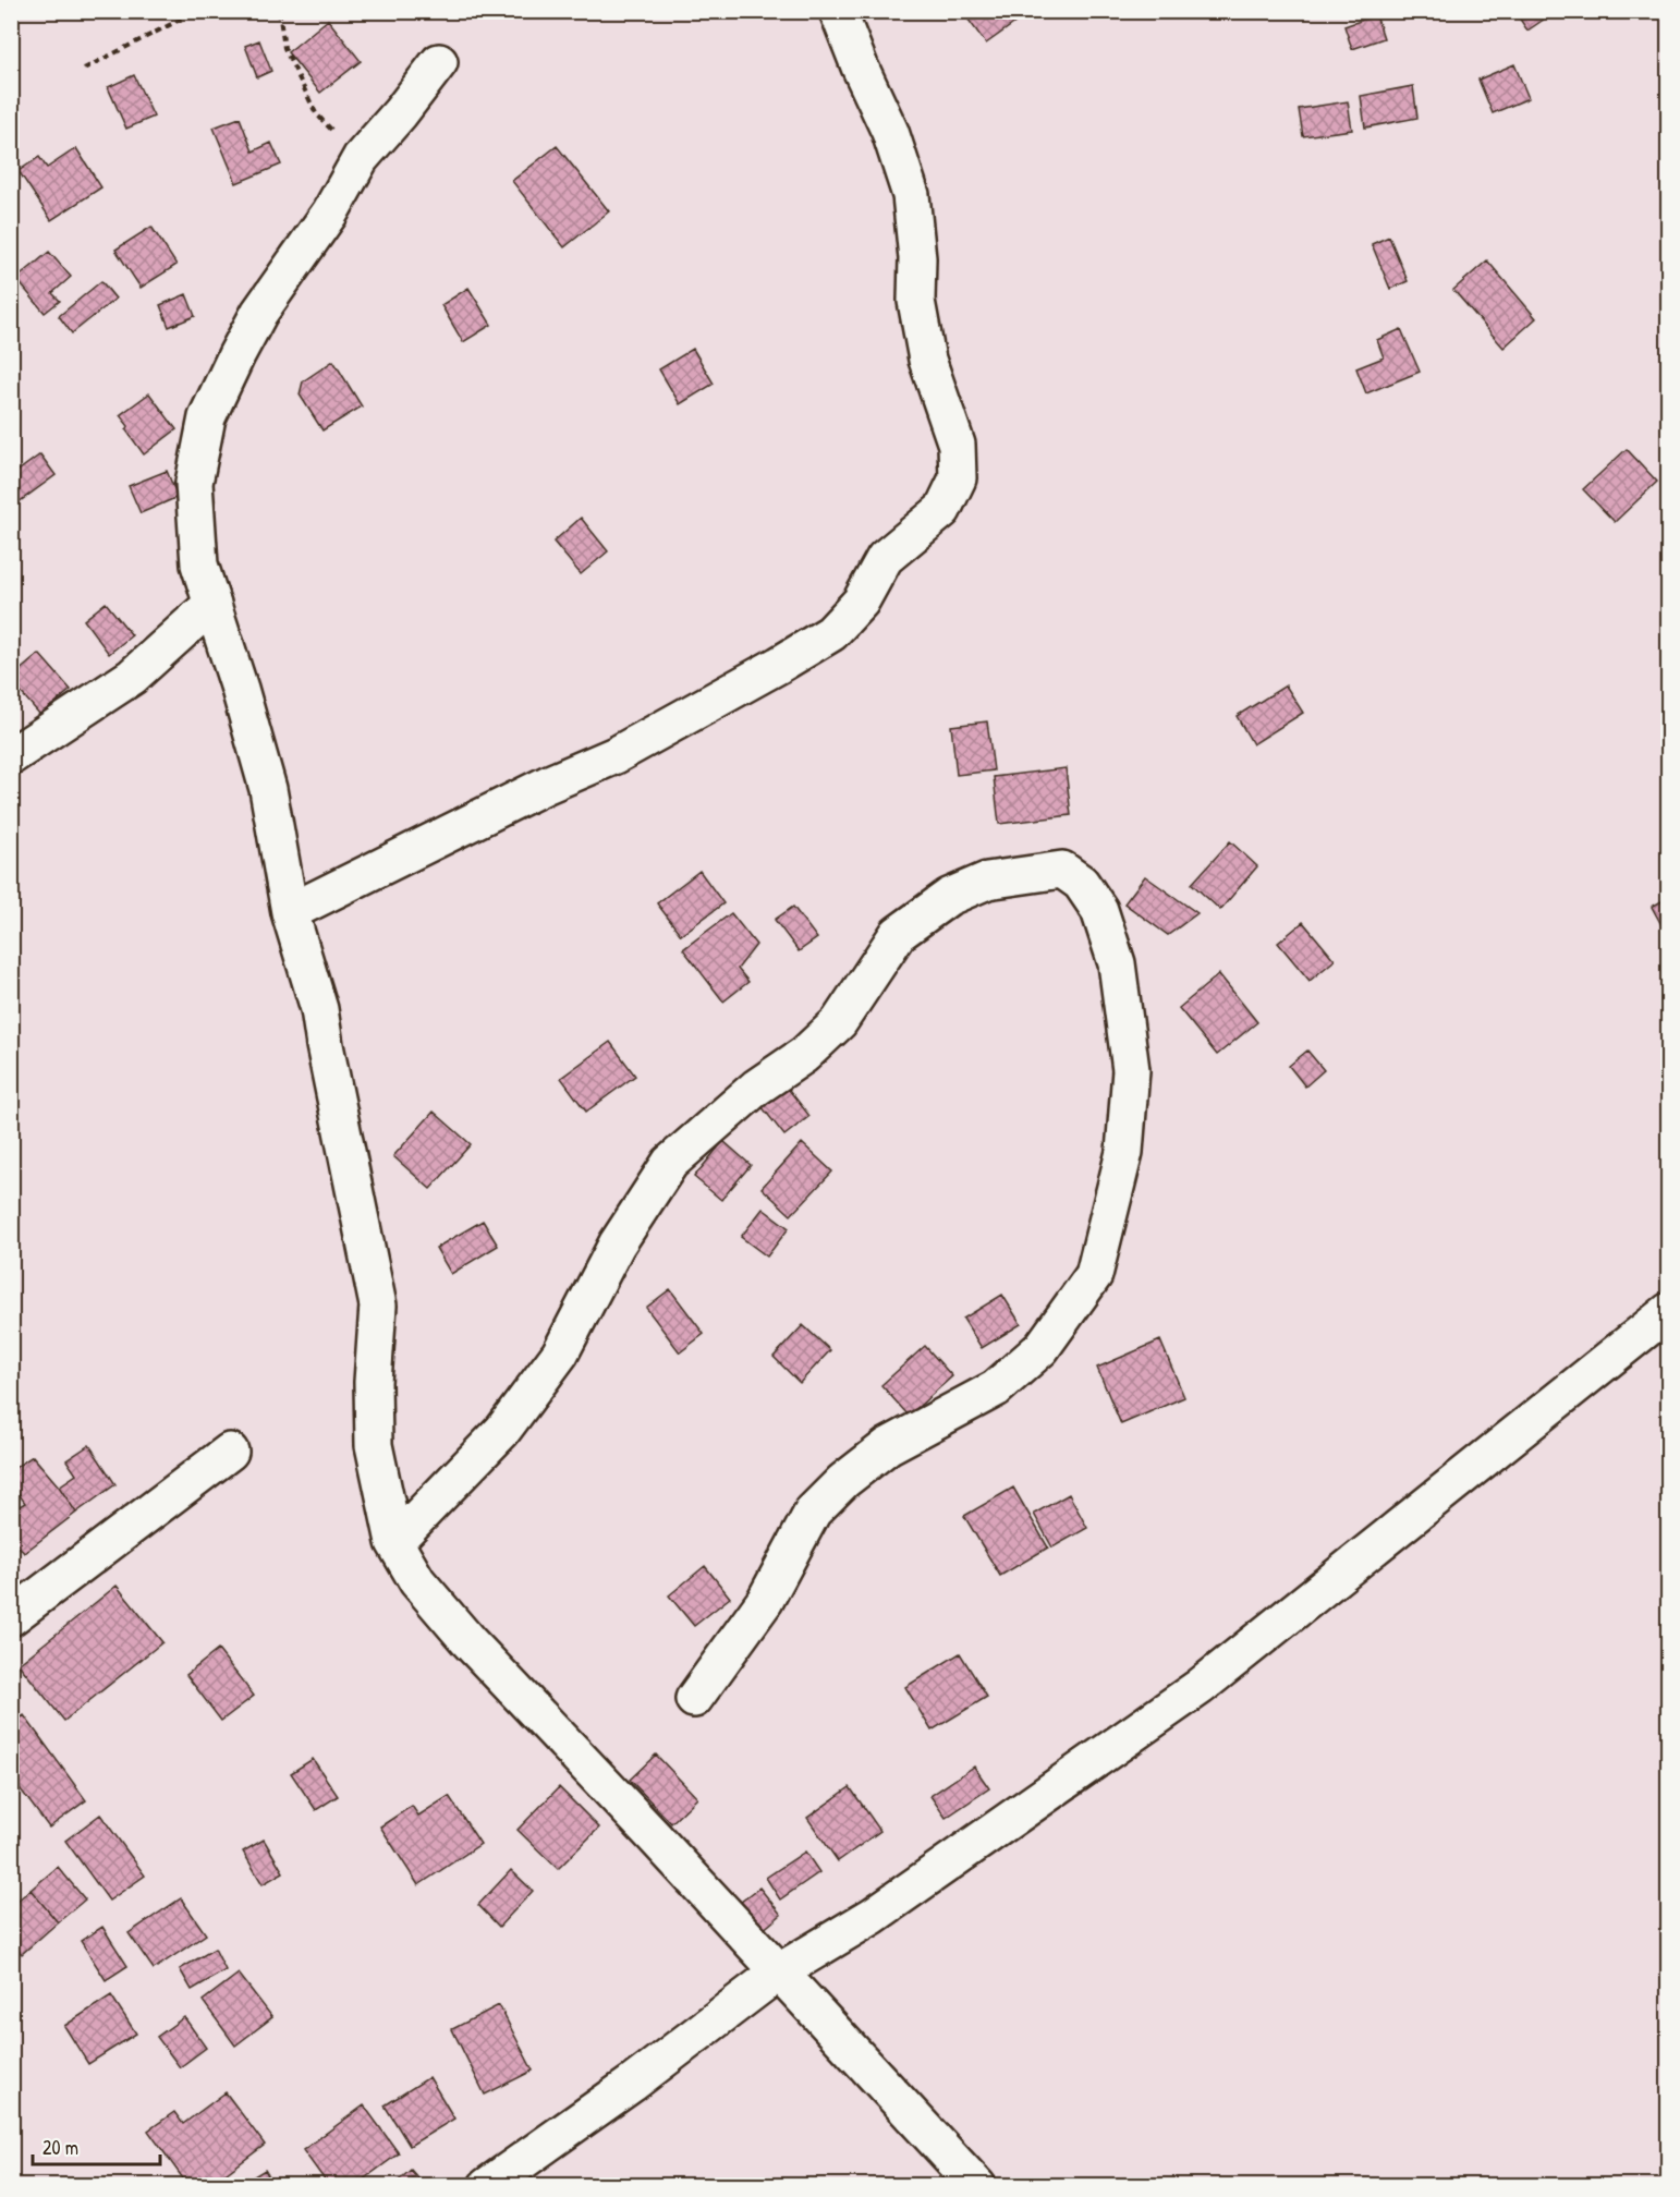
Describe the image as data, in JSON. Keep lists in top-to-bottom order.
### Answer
{
  "scale_bar": "20 m"
}
